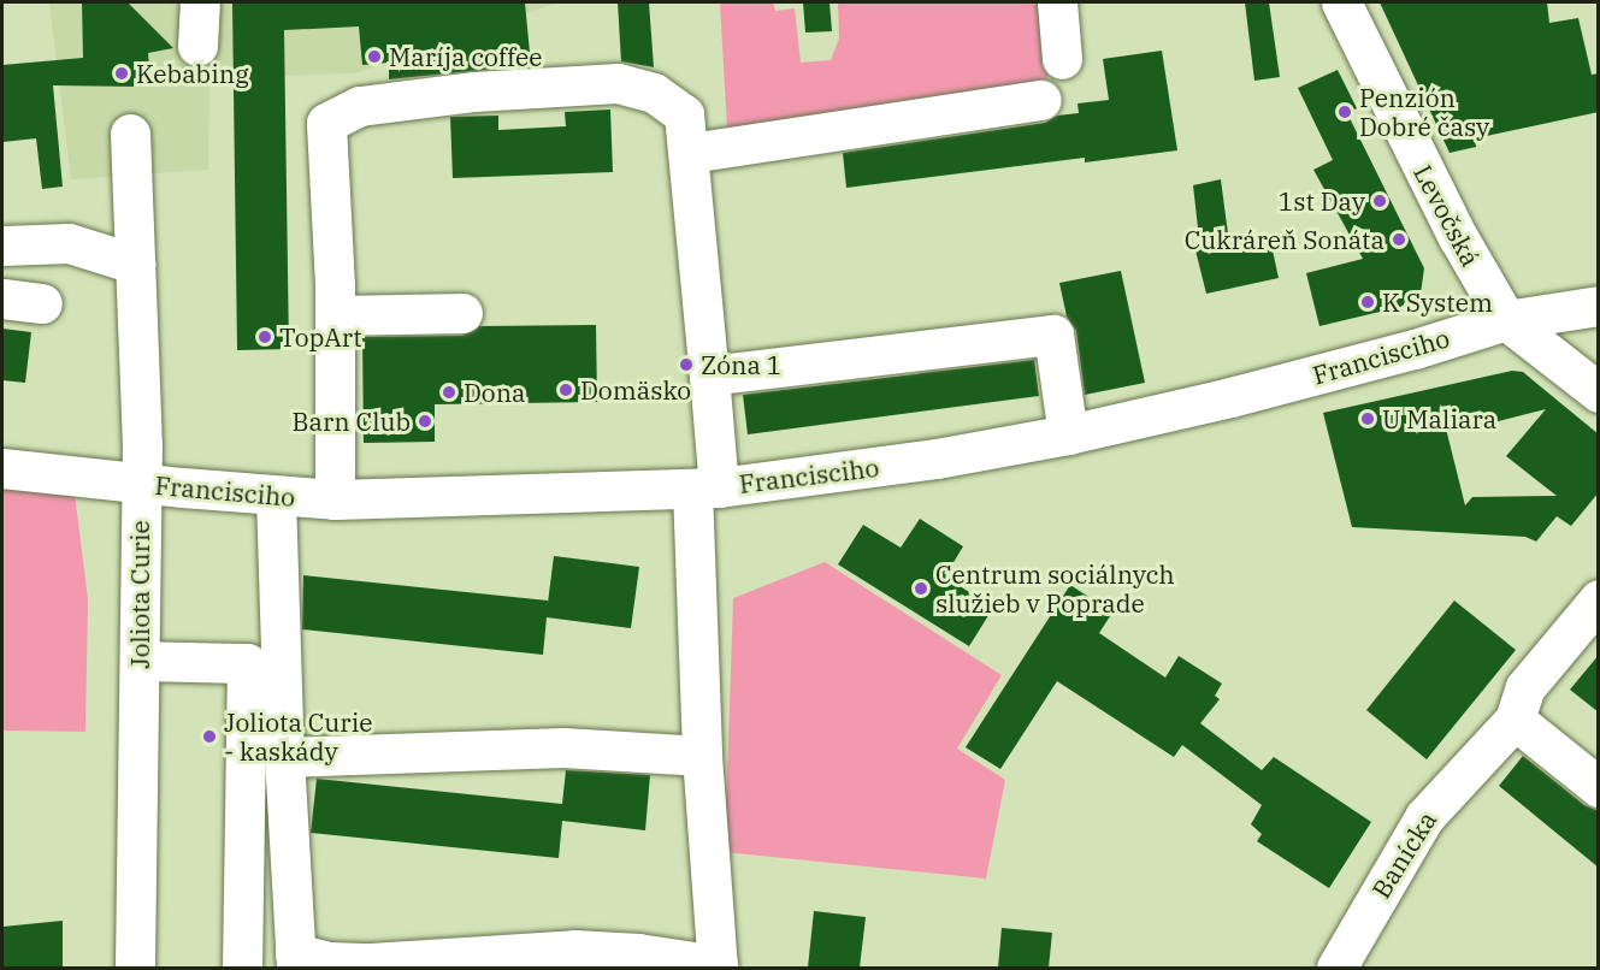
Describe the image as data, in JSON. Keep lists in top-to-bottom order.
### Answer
{
  "streets": {
    "street": [
      "Levočská",
      "Francisciho",
      "Joliota Curie",
      "Banícka"
    ]
  },
  "crossings": [
    ["Levočská", "Francisciho"],
    ["Francisciho", "Joliota Curie"]
  ],
  "places": [
    "Maríja coffee",
    "Kebabing",
    "Penzión Dobré časy",
    "1st Day",
    "Cukráreň Sonáta",
    "K System",
    "TopArt",
    "Zóna 1",
    "Domäsko",
    "Dona",
    "U Maliara",
    "Barn Club",
    "Centrum sociálnych služieb v Poprade",
    "Joliota Curie - kaskády"
  ]
}
